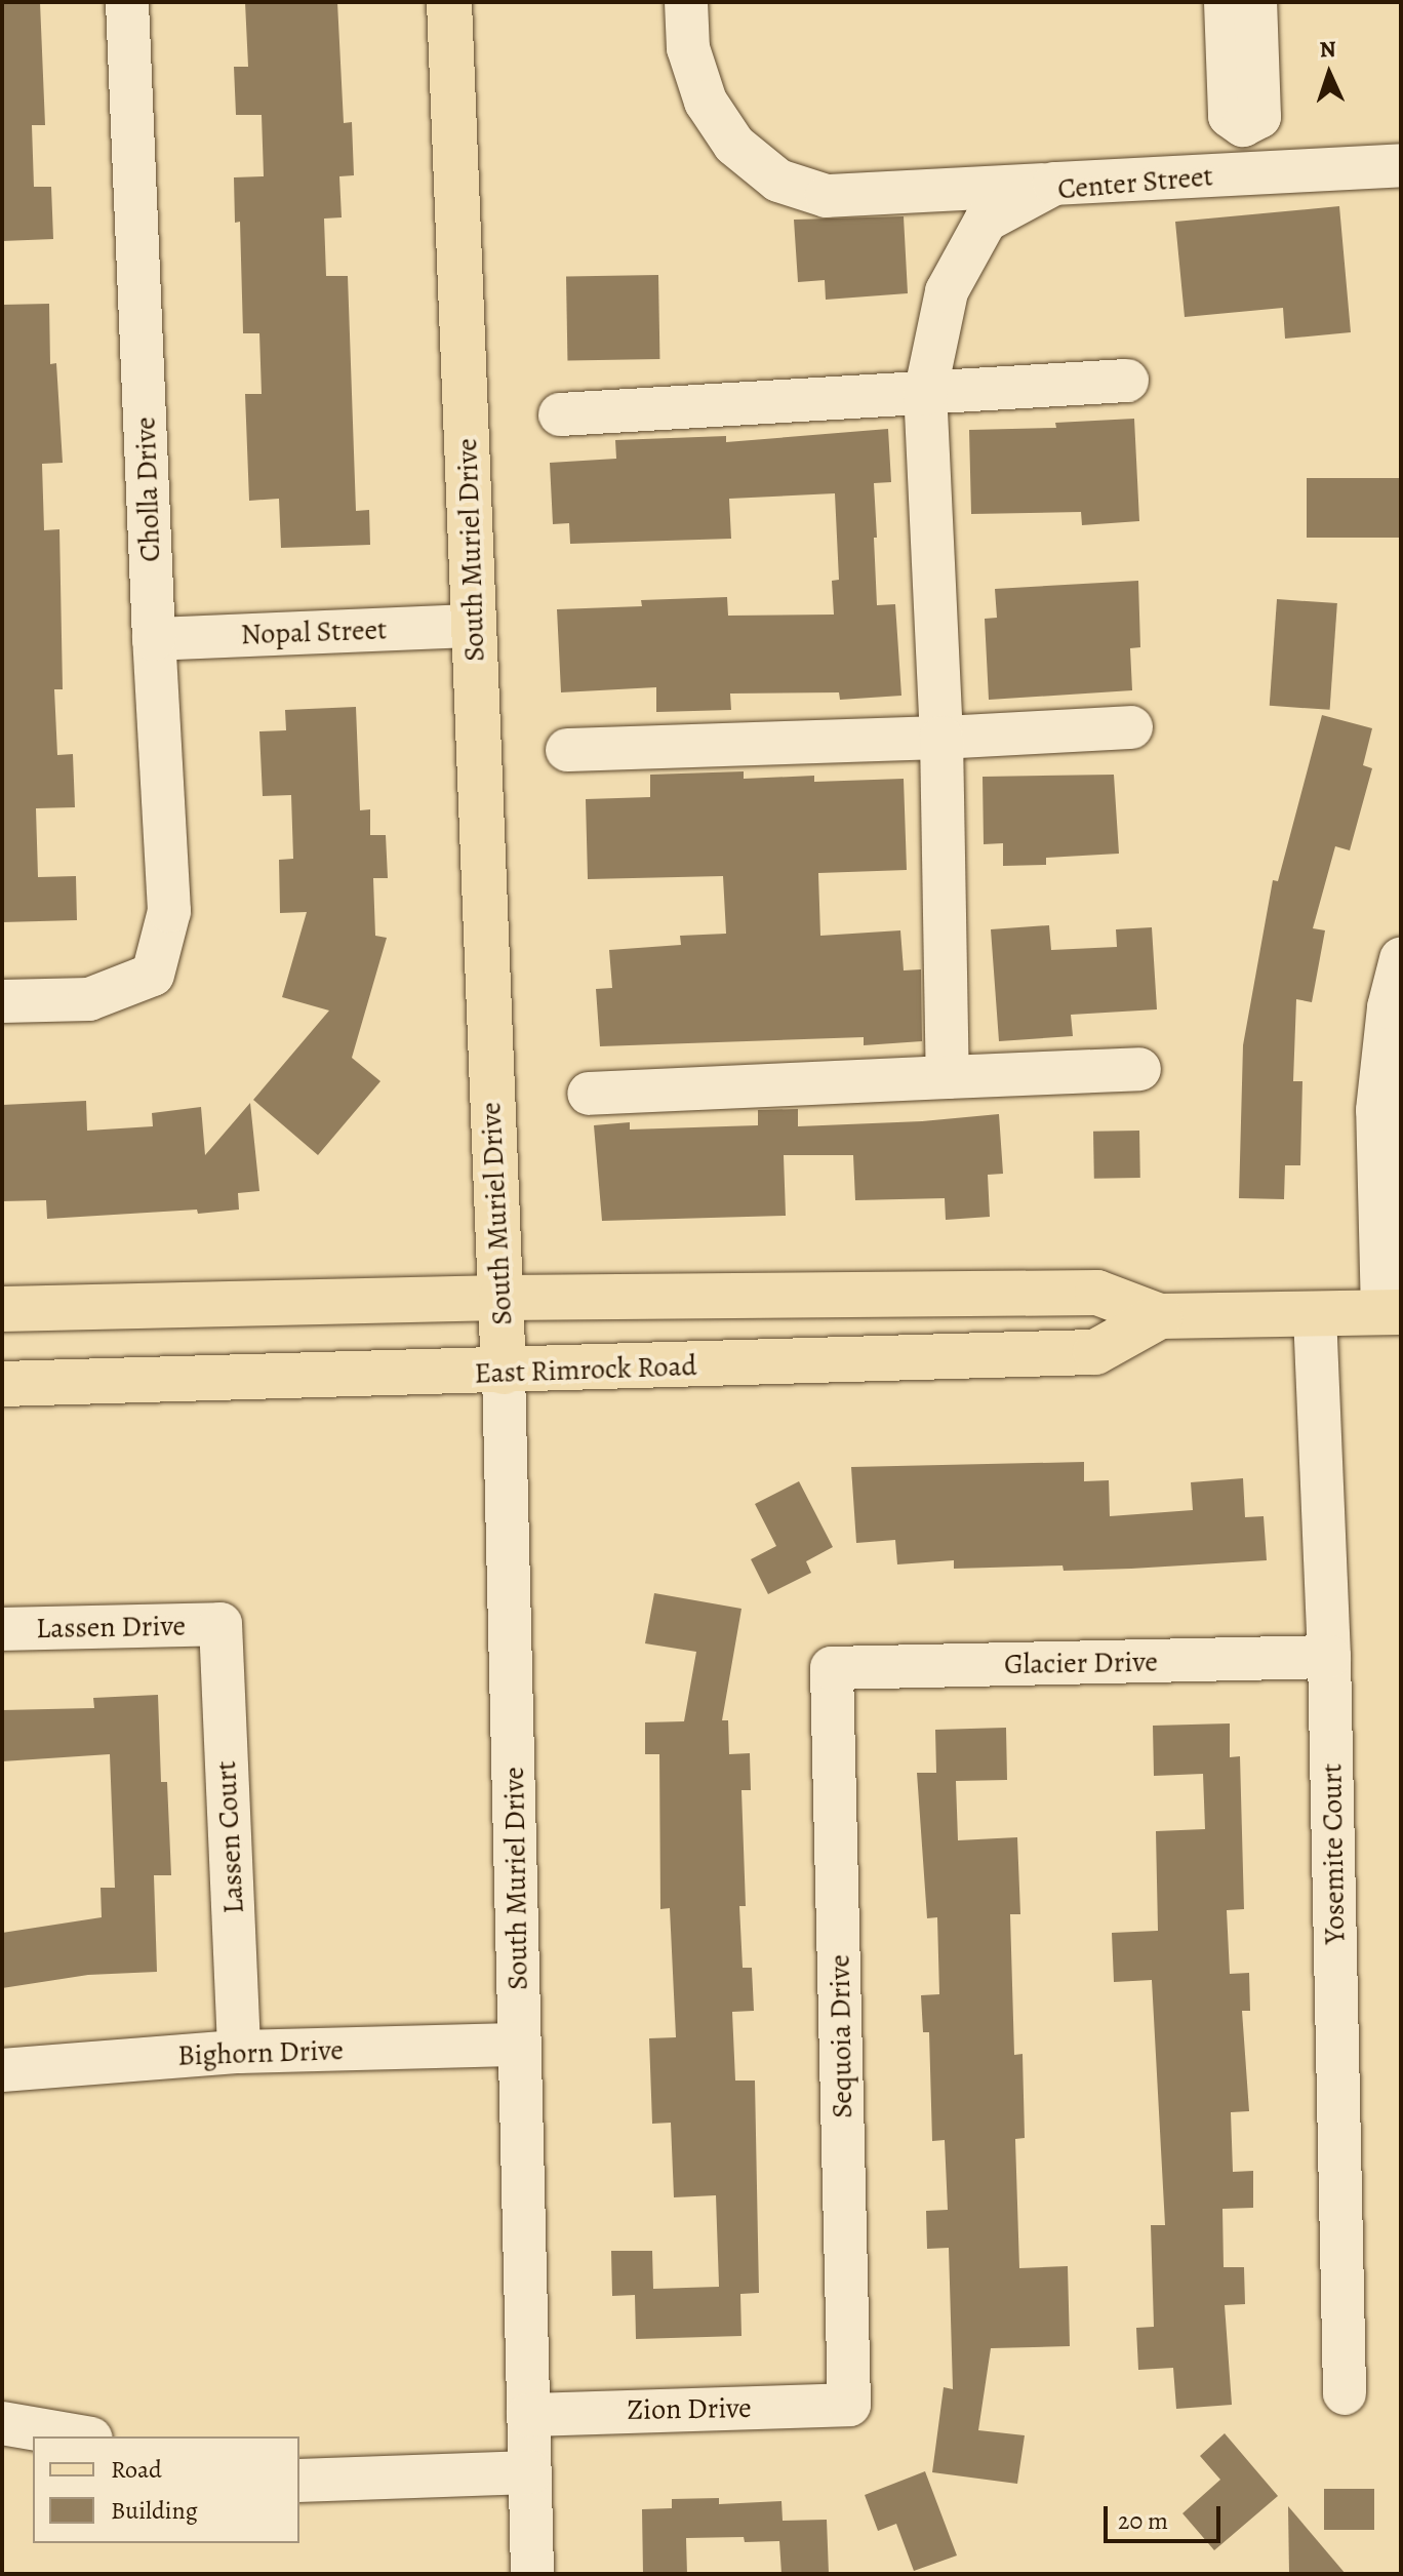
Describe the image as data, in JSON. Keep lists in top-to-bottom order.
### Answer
{
  "streets": {
    "main road": ["South Muriel Drive", "East Rimrock Road"],
    "street": [
      "Center Street",
      "Cholla Drive",
      "Nopal Street",
      "Lassen Drive",
      "Glacier Drive",
      "Lassen Court",
      "Yosemite Court",
      "Sequoia Drive",
      "Bighorn Drive",
      "Zion Drive"
    ]
  },
  "crossings": [
    ["Cholla Drive", "Nopal Street"],
    ["South Muriel Drive", "Nopal Street"],
    ["South Muriel Drive", "East Rimrock Road"],
    ["South Muriel Drive", "Bighorn Drive"],
    ["South Muriel Drive", "Zion Drive"],
    ["East Rimrock Road", "Yosemite Court"],
    ["Lassen Drive", "Lassen Court"],
    ["Glacier Drive", "Yosemite Court"],
    ["Glacier Drive", "Sequoia Drive"],
    ["Lassen Court", "Bighorn Drive"],
    ["Sequoia Drive", "Zion Drive"]
  ],
  "legend": ["Road", "Building"],
  "scale_bar": "20 m",
  "north": "top"
}
